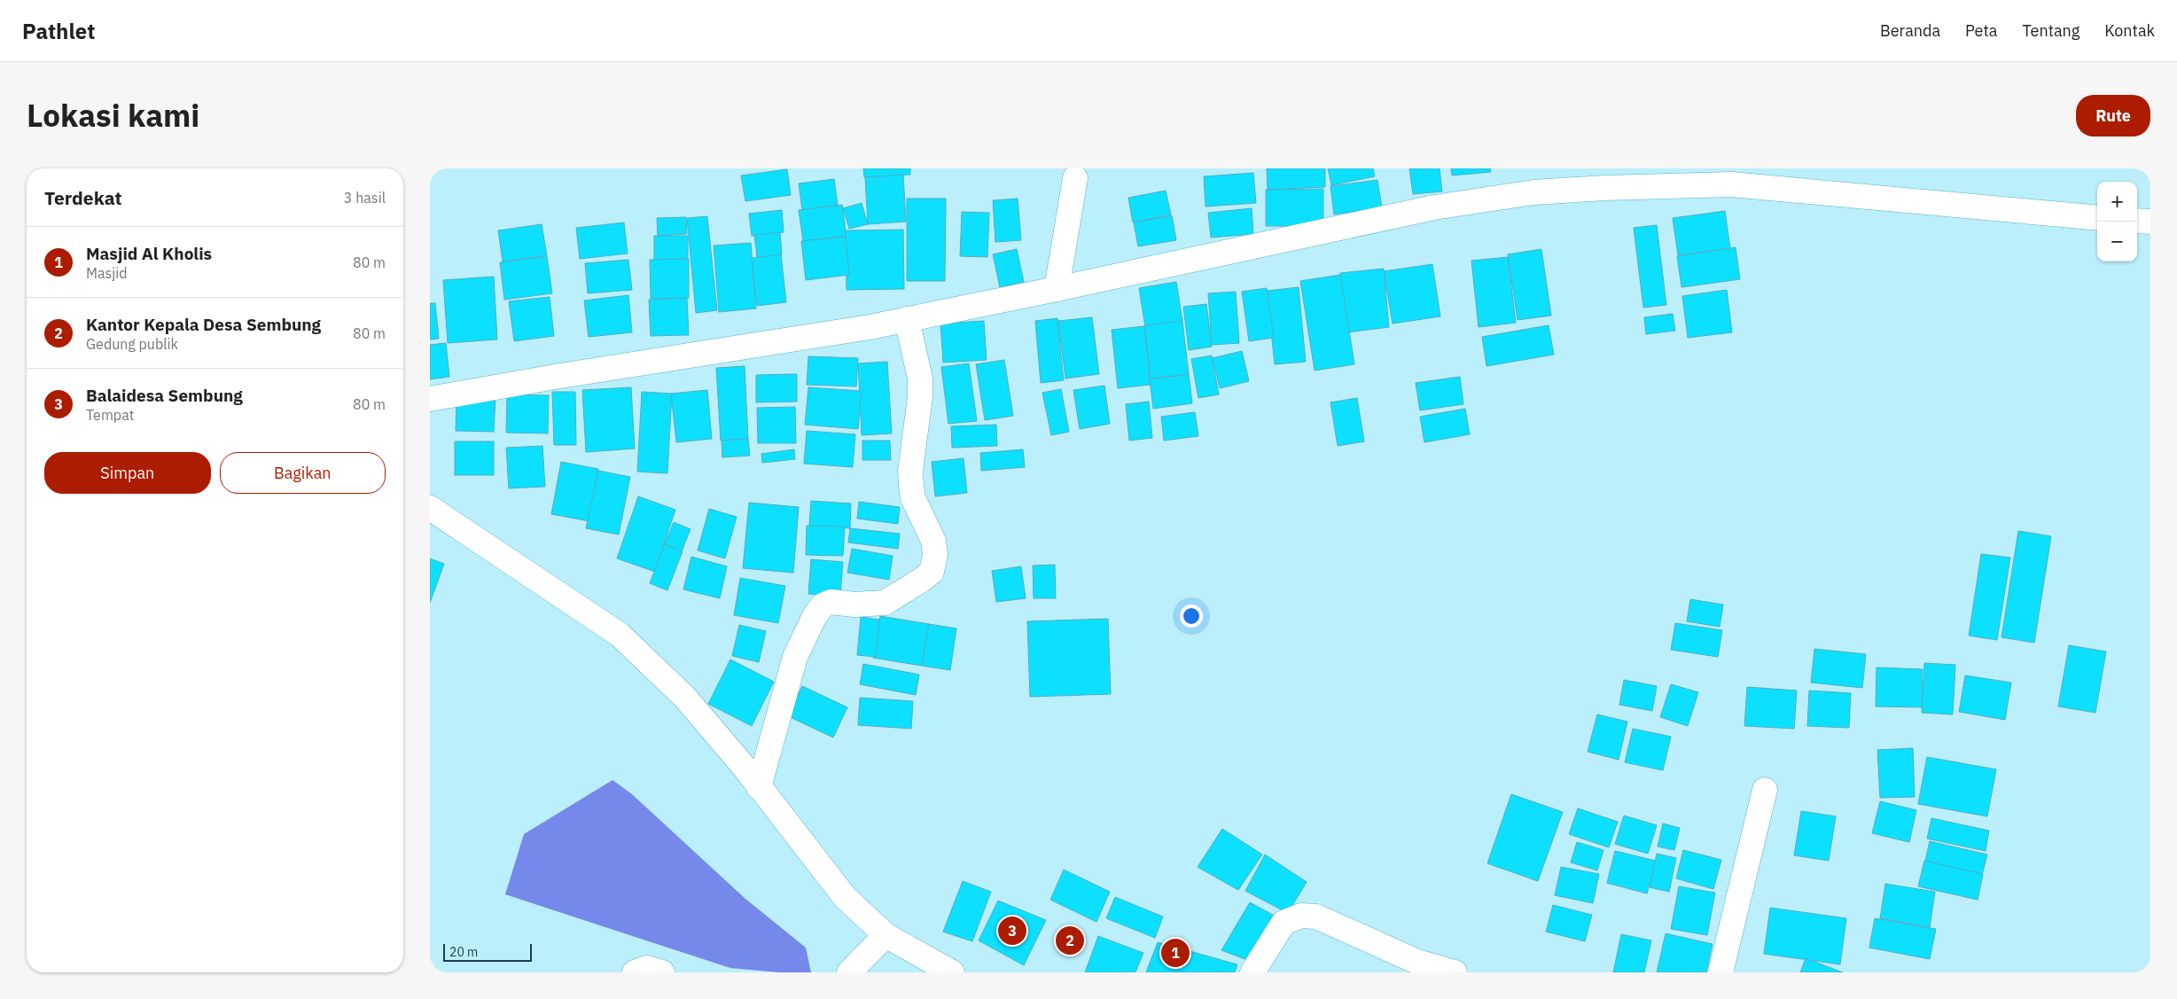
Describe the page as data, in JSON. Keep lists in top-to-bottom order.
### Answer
{
  "scale_bar": "20 m",
  "page": {
    "header": "Pathlet",
    "nav": [
      "Beranda",
      "Peta",
      "Tentang",
      "Kontak"
    ],
    "title": "Lokasi kami",
    "buttons": [
      "Rute",
      ["Simpan", "Bagikan"]
    ],
    "heading": ["Terdekat", "3 hasil"],
    "map_buttons": ["+", "−"],
    "list": [
      {
        "mark": "1",
        "name": "Masjid Al Kholis",
        "note": "Masjid",
        "value": "80 m"
      },
      {
        "mark": "2",
        "name": "Kantor Kepala Desa Sembung",
        "note": "Gedung publik",
        "value": "80 m"
      },
      {
        "mark": "3",
        "name": "Balaidesa Sembung",
        "note": "Tempat",
        "value": "80 m"
      }
    ],
    "pins": ["3", "2", "1"],
    "scale": "20 m"
  }
}
